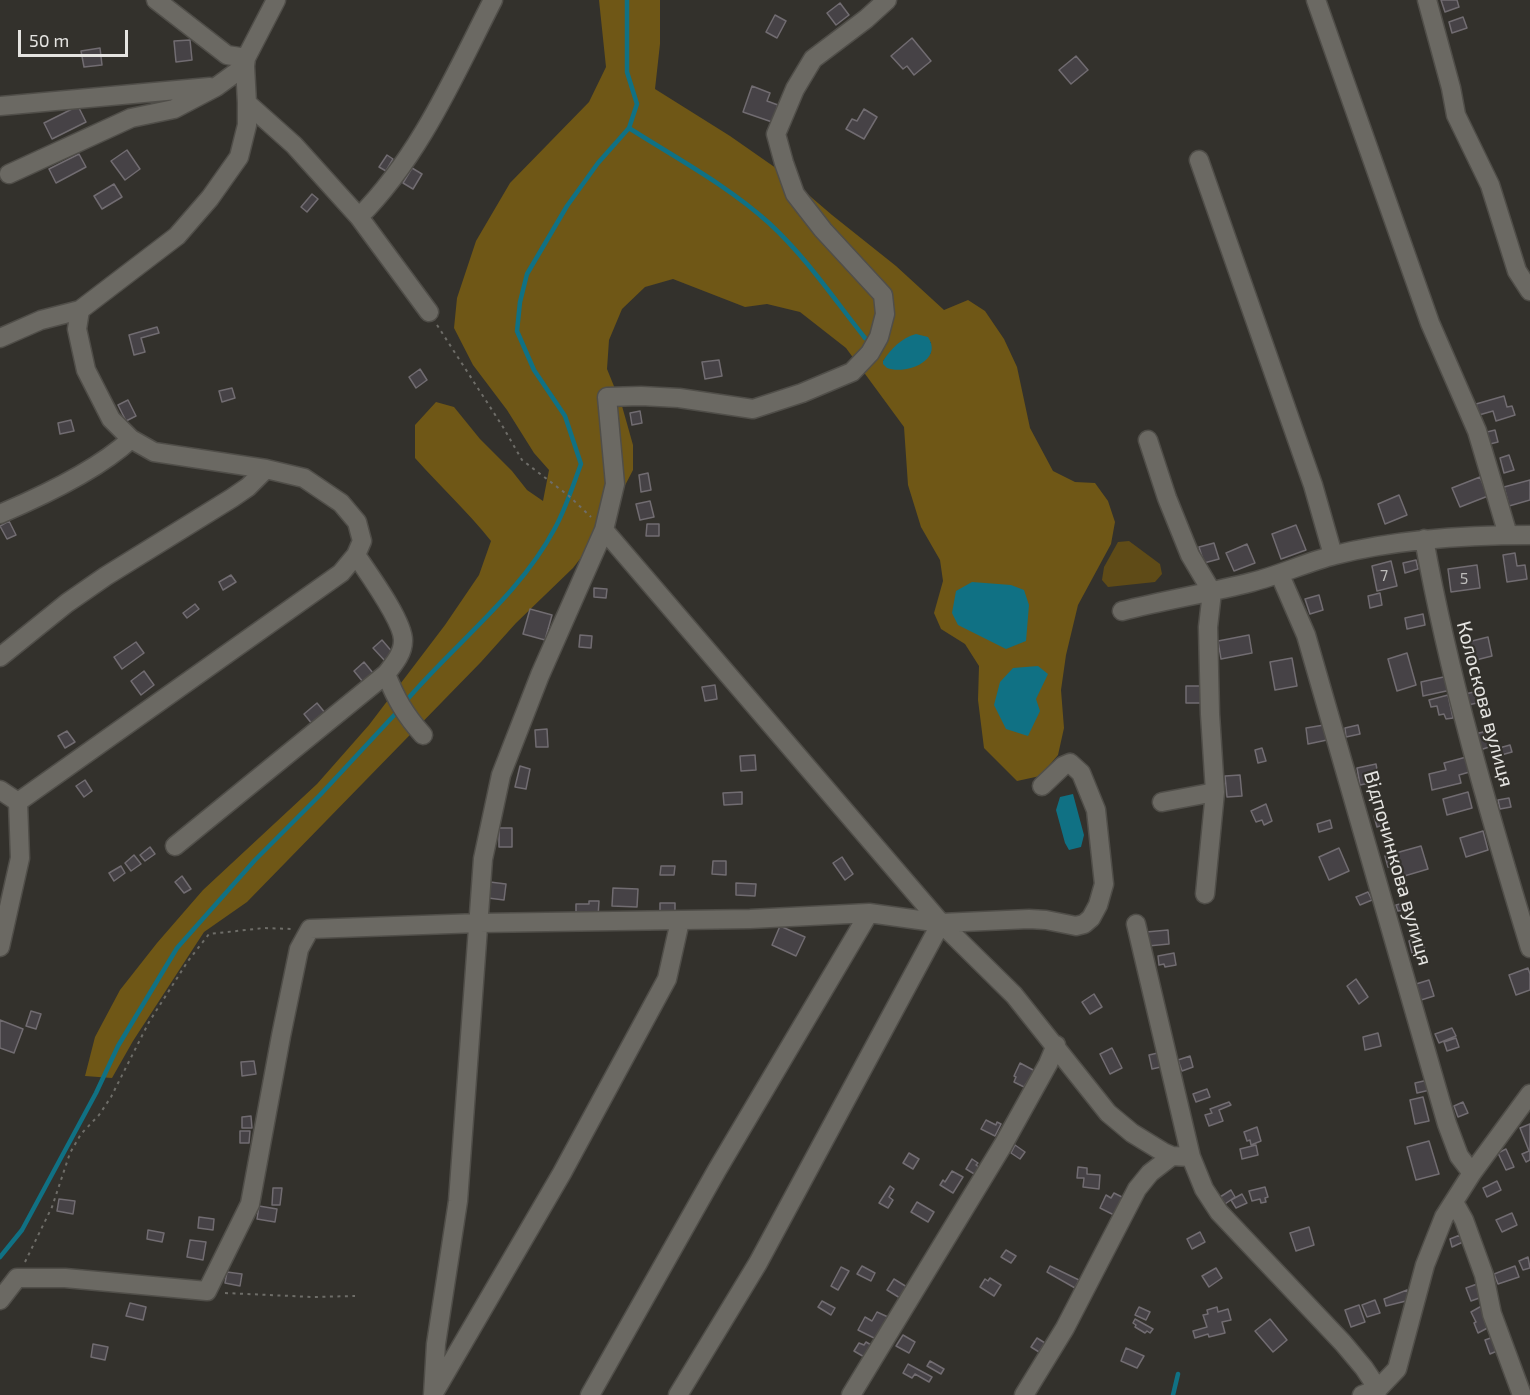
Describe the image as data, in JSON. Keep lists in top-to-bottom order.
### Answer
{
  "streets": {
    "street": ["Колоскова вулиця", "Відпочинкова вулиця"]
  },
  "house_numbers": ["7", "5"],
  "scale_bar": "50 m"
}
